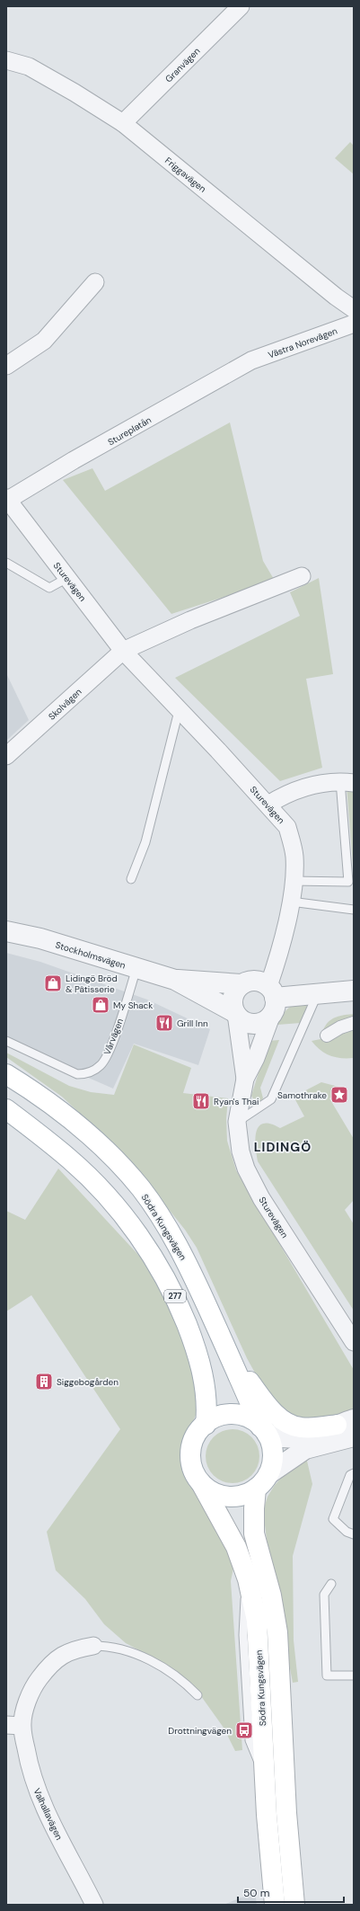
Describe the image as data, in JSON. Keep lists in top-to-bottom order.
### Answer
{
  "streets": {
    "main road": ["Södra Kungsvägen", "277"],
    "street": [
      "Granvägen",
      "Friggavägen",
      "Västra Norevägen",
      "Stureplatån",
      "Sturevägen",
      "Skolvägen",
      "Stockholmsvägen",
      "Valhallavägen"
    ],
    "lane": ["Vårvägen"]
  },
  "crossings": [
    ["Granvägen", "Friggavägen"],
    ["Västra Norevägen", "Stureplatån"],
    ["Stureplatån", "Sturevägen"],
    ["Sturevägen", "Skolvägen"],
    ["Sturevägen", "Stockholmsvägen"],
    ["Stockholmsvägen", "Vårvägen"],
    ["Södra Kungsvägen", "277"]
  ],
  "districts": ["LIDINGÖ"],
  "places": {
    "shop": ["Lidingö Bröd & Pâtisserie", "My Shack"],
    "restaurant": ["Grill Inn", "Ryan's Thai"],
    "place": ["Samothrake"],
    "building": ["Siggebogården"],
    "bus stop": ["Drottningvägen"]
  },
  "scale_bar": "50 m"
}
